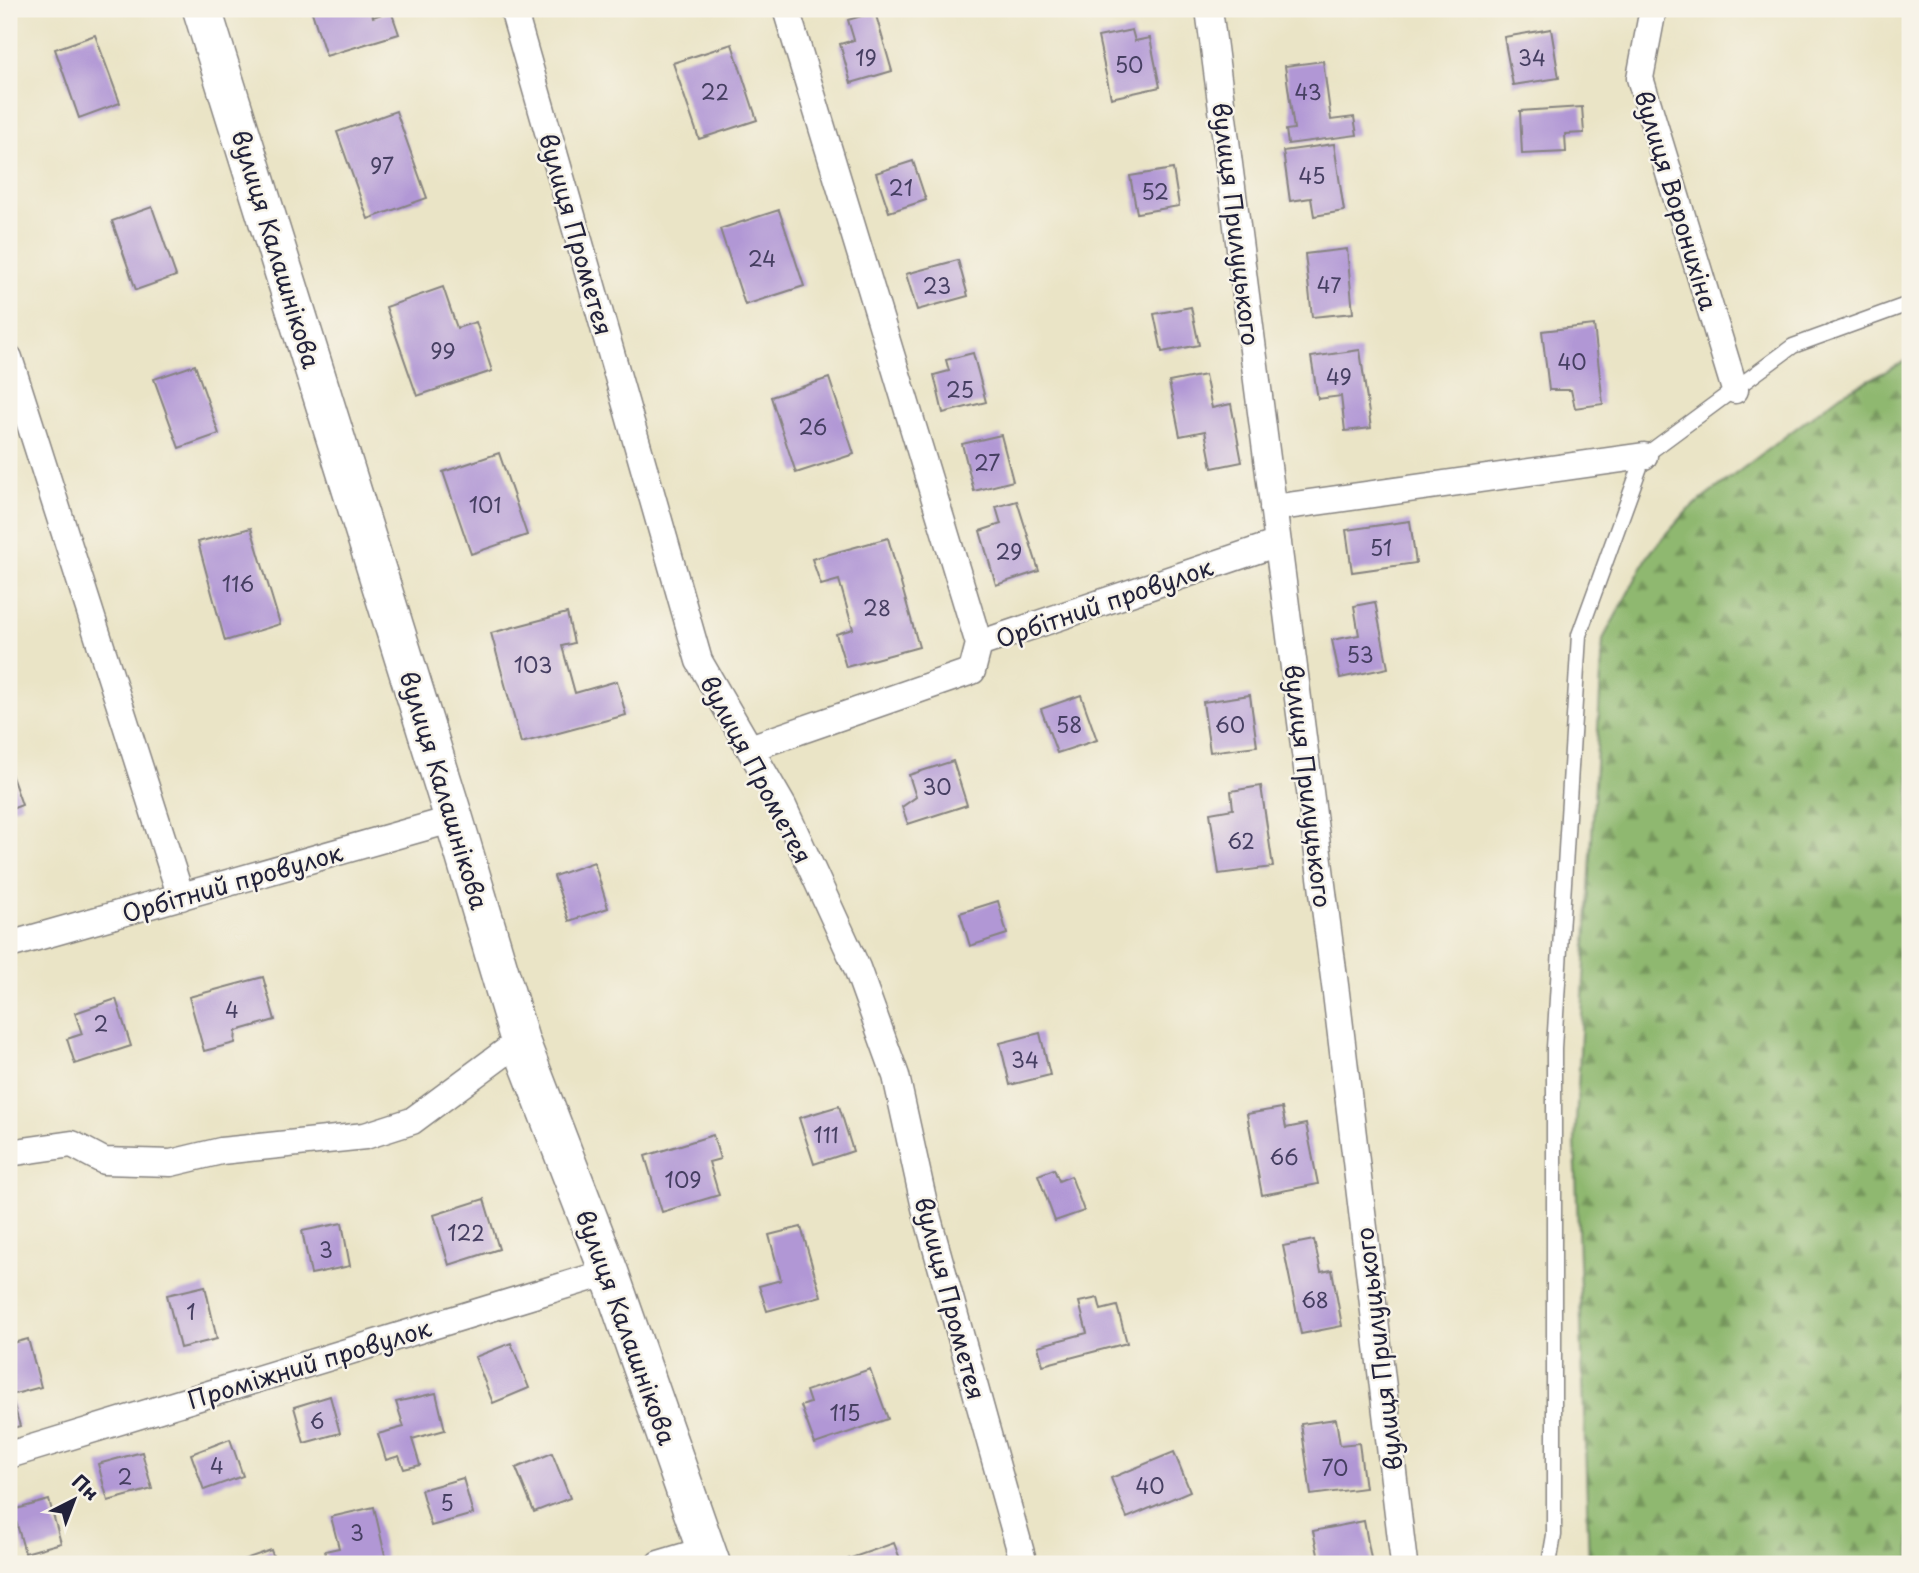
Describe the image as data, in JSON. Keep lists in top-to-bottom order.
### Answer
{
  "streets": {
    "street": [
      "вулиця Воронихіна",
      "вулиця Прилуцького",
      "вулиця Прометея",
      "вулиця Калашнікова",
      "Орбітний провулок",
      "Проміжний провулок"
    ]
  },
  "crossings": [
    ["вулиця Прилуцького", "Орбітний провулок"],
    ["вулиця Прометея", "Орбітний провулок"],
    ["вулиця Калашнікова", "Орбітний провулок"],
    ["вулиця Калашнікова", "Проміжний провулок"]
  ],
  "house_numbers": [
    "19",
    "34",
    "50",
    "22",
    "43",
    "97",
    "45",
    "21",
    "52",
    "24",
    "47",
    "23",
    "99",
    "40",
    "49",
    "25",
    "26",
    "27",
    "101",
    "51",
    "29",
    "116",
    "28",
    "53",
    "103",
    "58",
    "60",
    "30",
    "62",
    "4",
    "2",
    "34",
    "111",
    "66",
    "109",
    "122",
    "3",
    "68",
    "1",
    "115",
    "6",
    "4",
    "70",
    "2",
    "40",
    "5",
    "3"
  ],
  "north": "top right"
}
